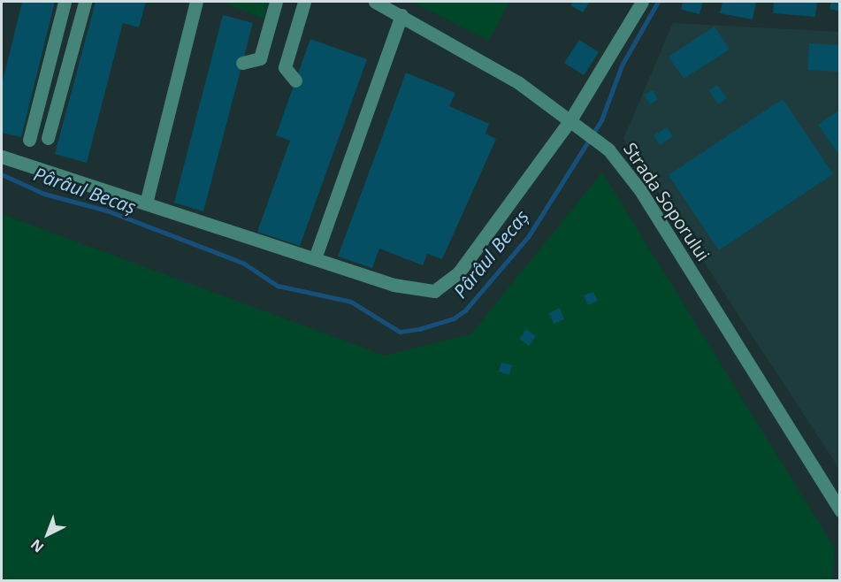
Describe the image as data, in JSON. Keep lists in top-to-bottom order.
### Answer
{
  "streets": {
    "street": ["Strada Soporului"]
  },
  "water": ["Pârâul Becaș"],
  "north": "bottom left"
}
